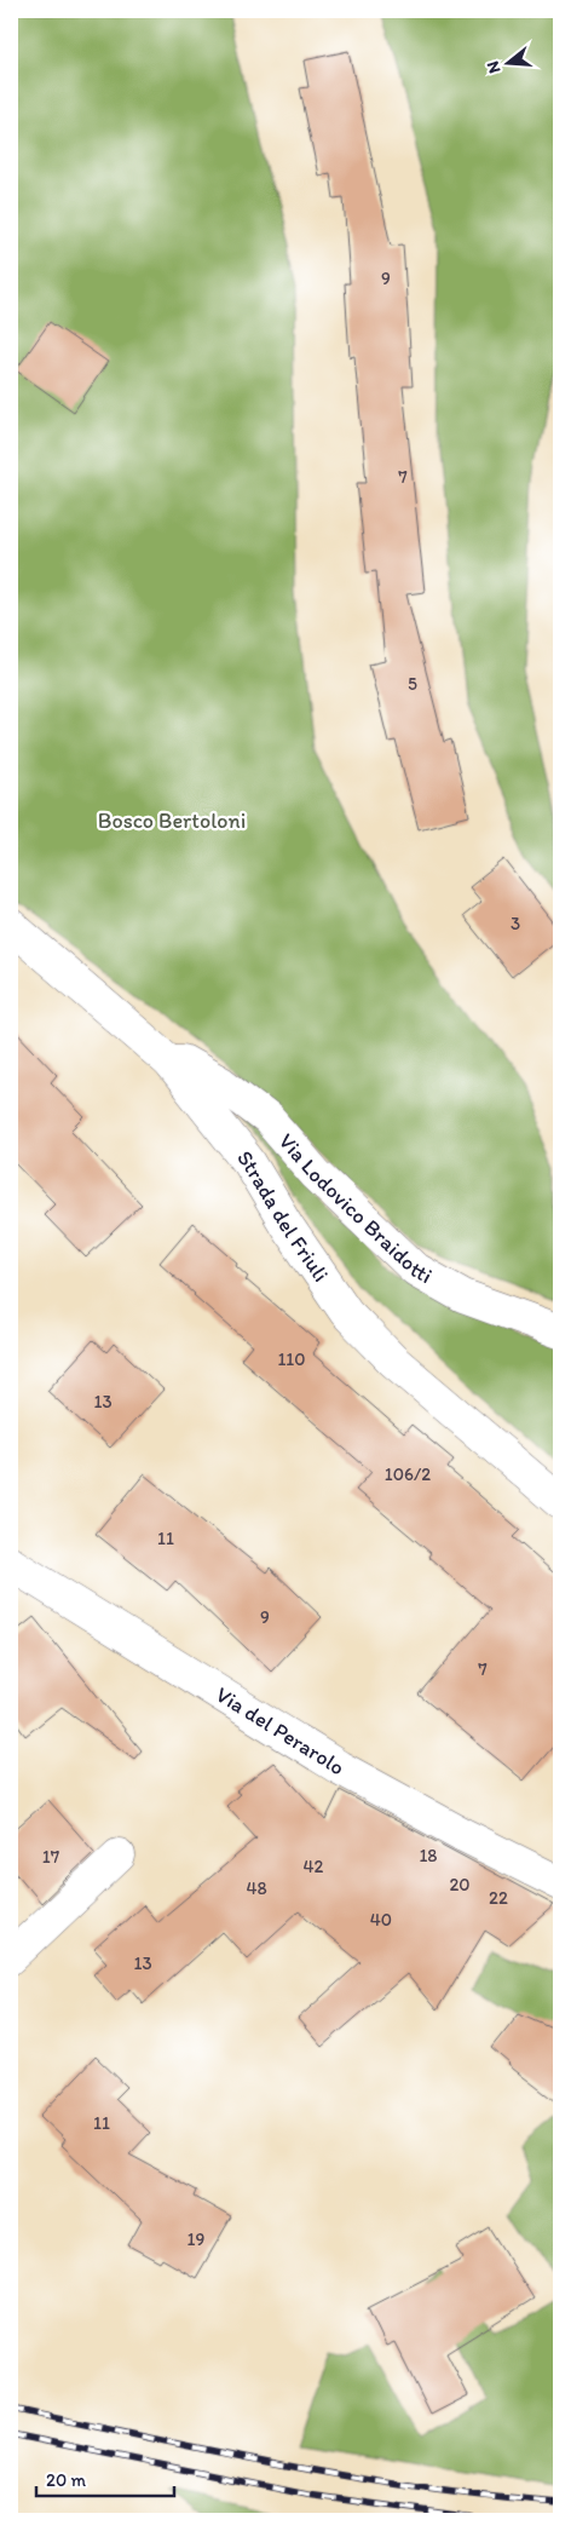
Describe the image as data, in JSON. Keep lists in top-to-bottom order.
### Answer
{
  "streets": {
    "street": ["Via Lodovico Braidotti", "Strada del Friuli", "Via del Perarolo"]
  },
  "crossings": [
    ["Via Lodovico Braidotti", "Strada del Friuli"]
  ],
  "parks": ["Bosco Bertoloni"],
  "house_numbers": [
    "9",
    "7",
    "5",
    "3",
    "110",
    "13",
    "106/2",
    "11",
    "9",
    "7",
    "18",
    "17",
    "42",
    "20",
    "48",
    "22",
    "40",
    "13",
    "11",
    "19"
  ],
  "scale_bar": "20 m",
  "north": "left"
}
